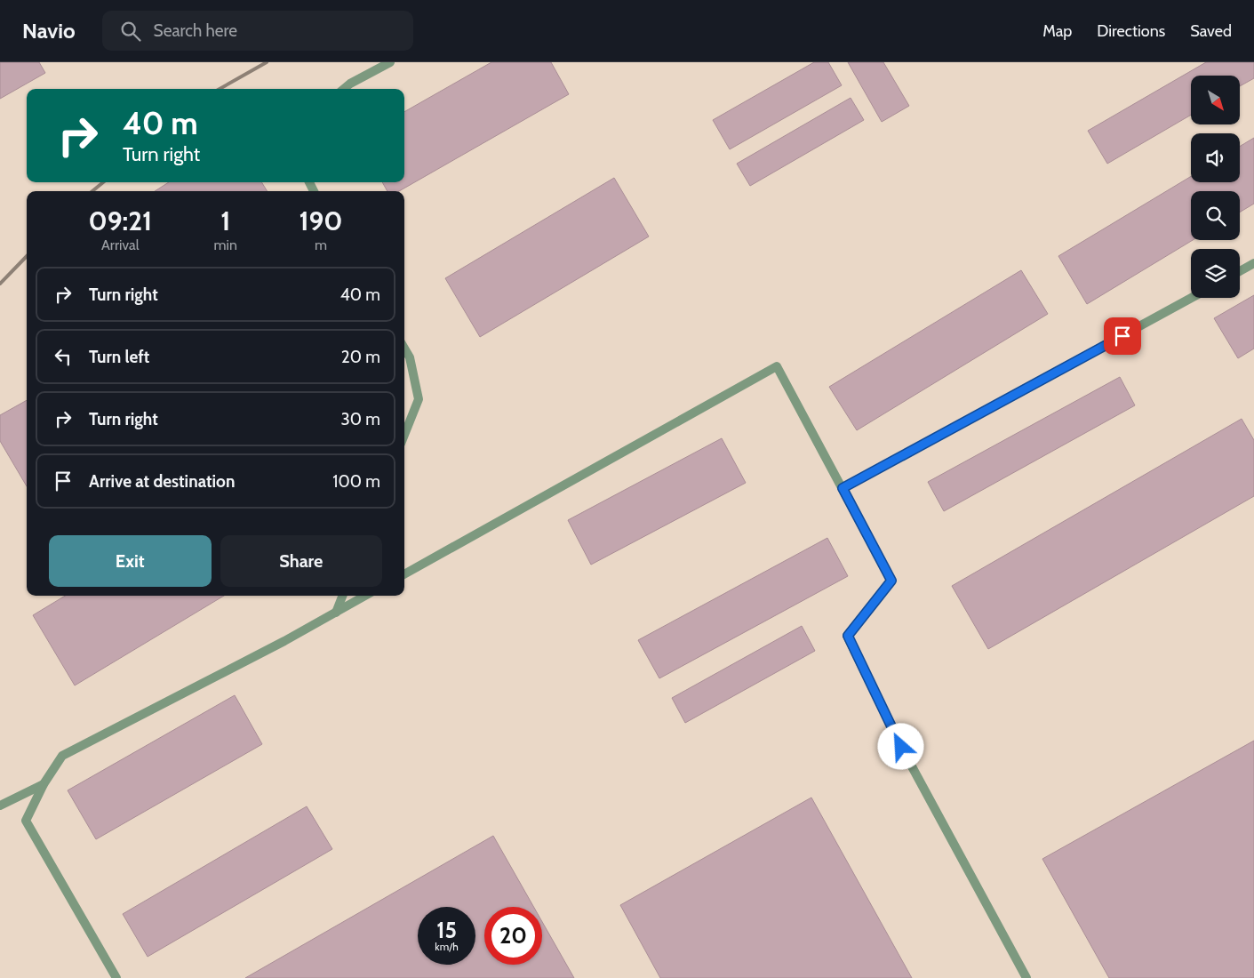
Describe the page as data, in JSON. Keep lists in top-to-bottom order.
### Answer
{
  "north": "bottom right",
  "page": {
    "header": "Navio",
    "search": "Search here",
    "nav": ["Map", "Directions", "Saved"],
    "turn": ["40 m", "Turn right"],
    "eta": [
      "09:21",
      "Arrival",
      "1",
      "min",
      "190",
      "m"
    ],
    "list": [
      {
        "name": "Turn right",
        "value": "40 m"
      },
      {
        "name": "Turn left",
        "value": "20 m"
      },
      {
        "name": "Turn right",
        "value": "30 m"
      },
      {
        "name": "Arrive at destination",
        "value": "100 m"
      }
    ],
    "buttons": ["Exit", "Share"],
    "speed": "15 km/h",
    "limit": "20"
  }
}
